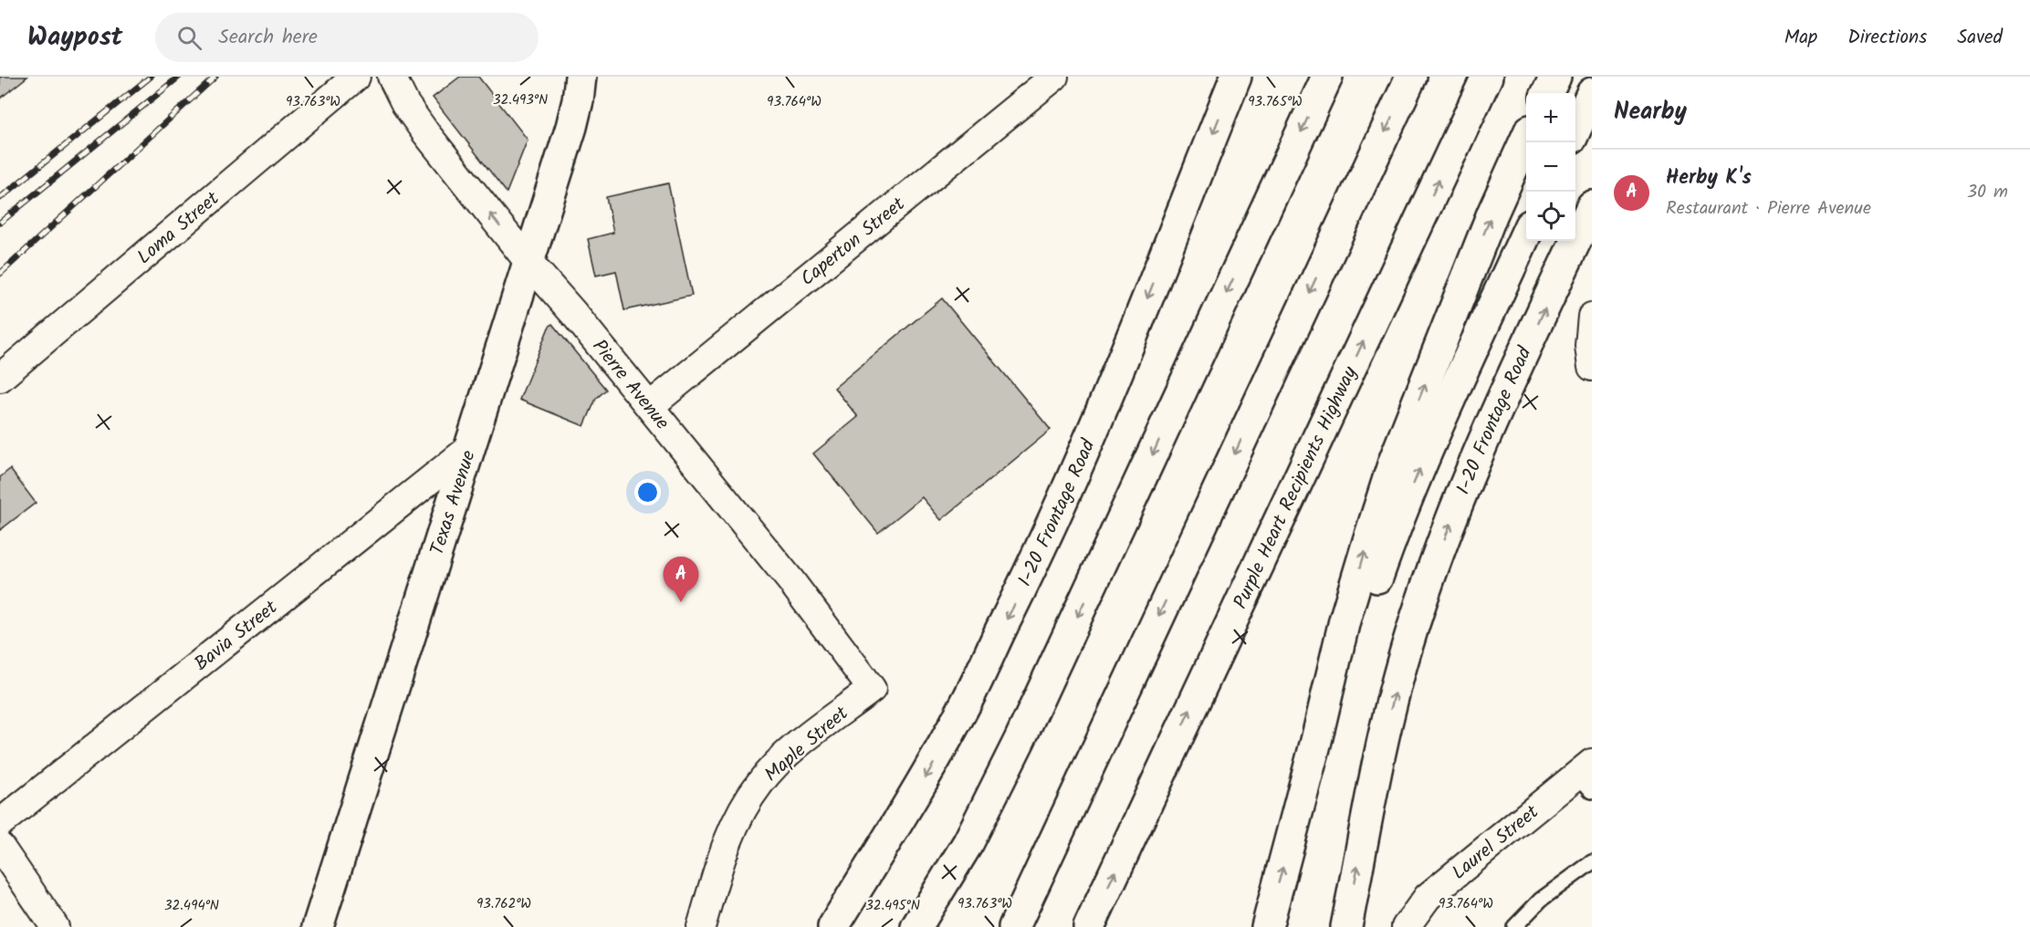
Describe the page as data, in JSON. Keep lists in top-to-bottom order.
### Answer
{
  "streets": {
    "main road": ["I-20 Frontage Road", "Purple Heart Recipients Highway", "Texas Avenue"],
    "street": [
      "Loma Street",
      "Caperton Street",
      "Pierre Avenue",
      "Bavia Street",
      "Maple Street",
      "Laurel Street"
    ]
  },
  "crossings": [
    ["Caperton Street", "Pierre Avenue"],
    ["Pierre Avenue", "Texas Avenue"],
    ["Pierre Avenue", "Maple Street"],
    ["Texas Avenue", "Bavia Street"]
  ],
  "page": {
    "header": "Waypost",
    "search": "Search here",
    "nav": ["Map", "Directions", "Saved"],
    "heading": "Nearby",
    "map_buttons": ["+", "−"],
    "list": [
      {
        "mark": "A",
        "name": "Herby K's",
        "note": "Restaurant · Pierre Avenue",
        "value": "30 m"
      }
    ],
    "pins": "A"
  },
  "coordinates": [
    "32.493°N",
    "93.763°W",
    "93.764°W",
    "93.765°W",
    "93.762°W",
    "32.494°N",
    "32.495°N"
  ]
}
